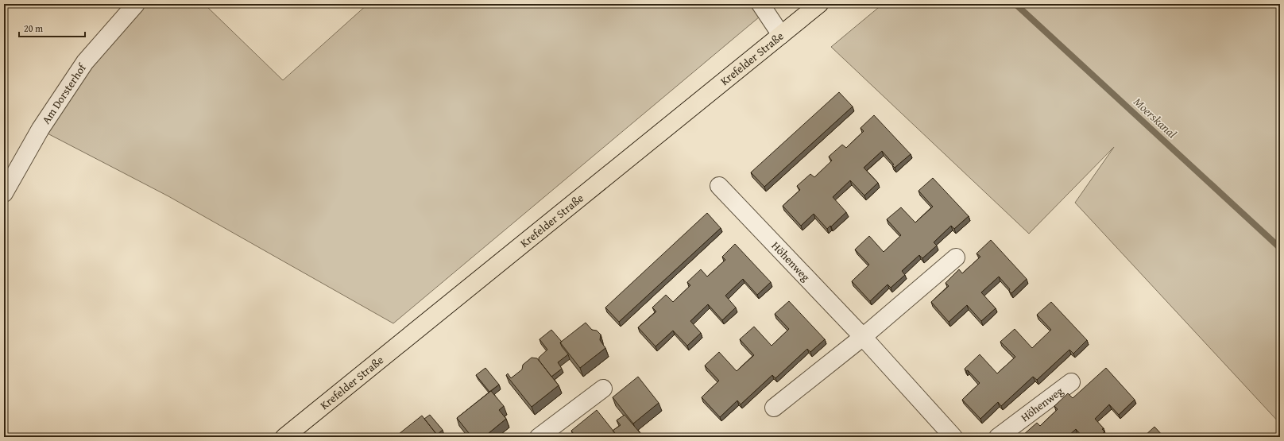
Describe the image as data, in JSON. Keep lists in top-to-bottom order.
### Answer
{
  "streets": {
    "main road": ["Krefelder Straße"],
    "street": ["Am Dorsterhof", "Höhenweg"]
  },
  "water": ["Moerskanal"],
  "scale_bar": "20 m"
}
